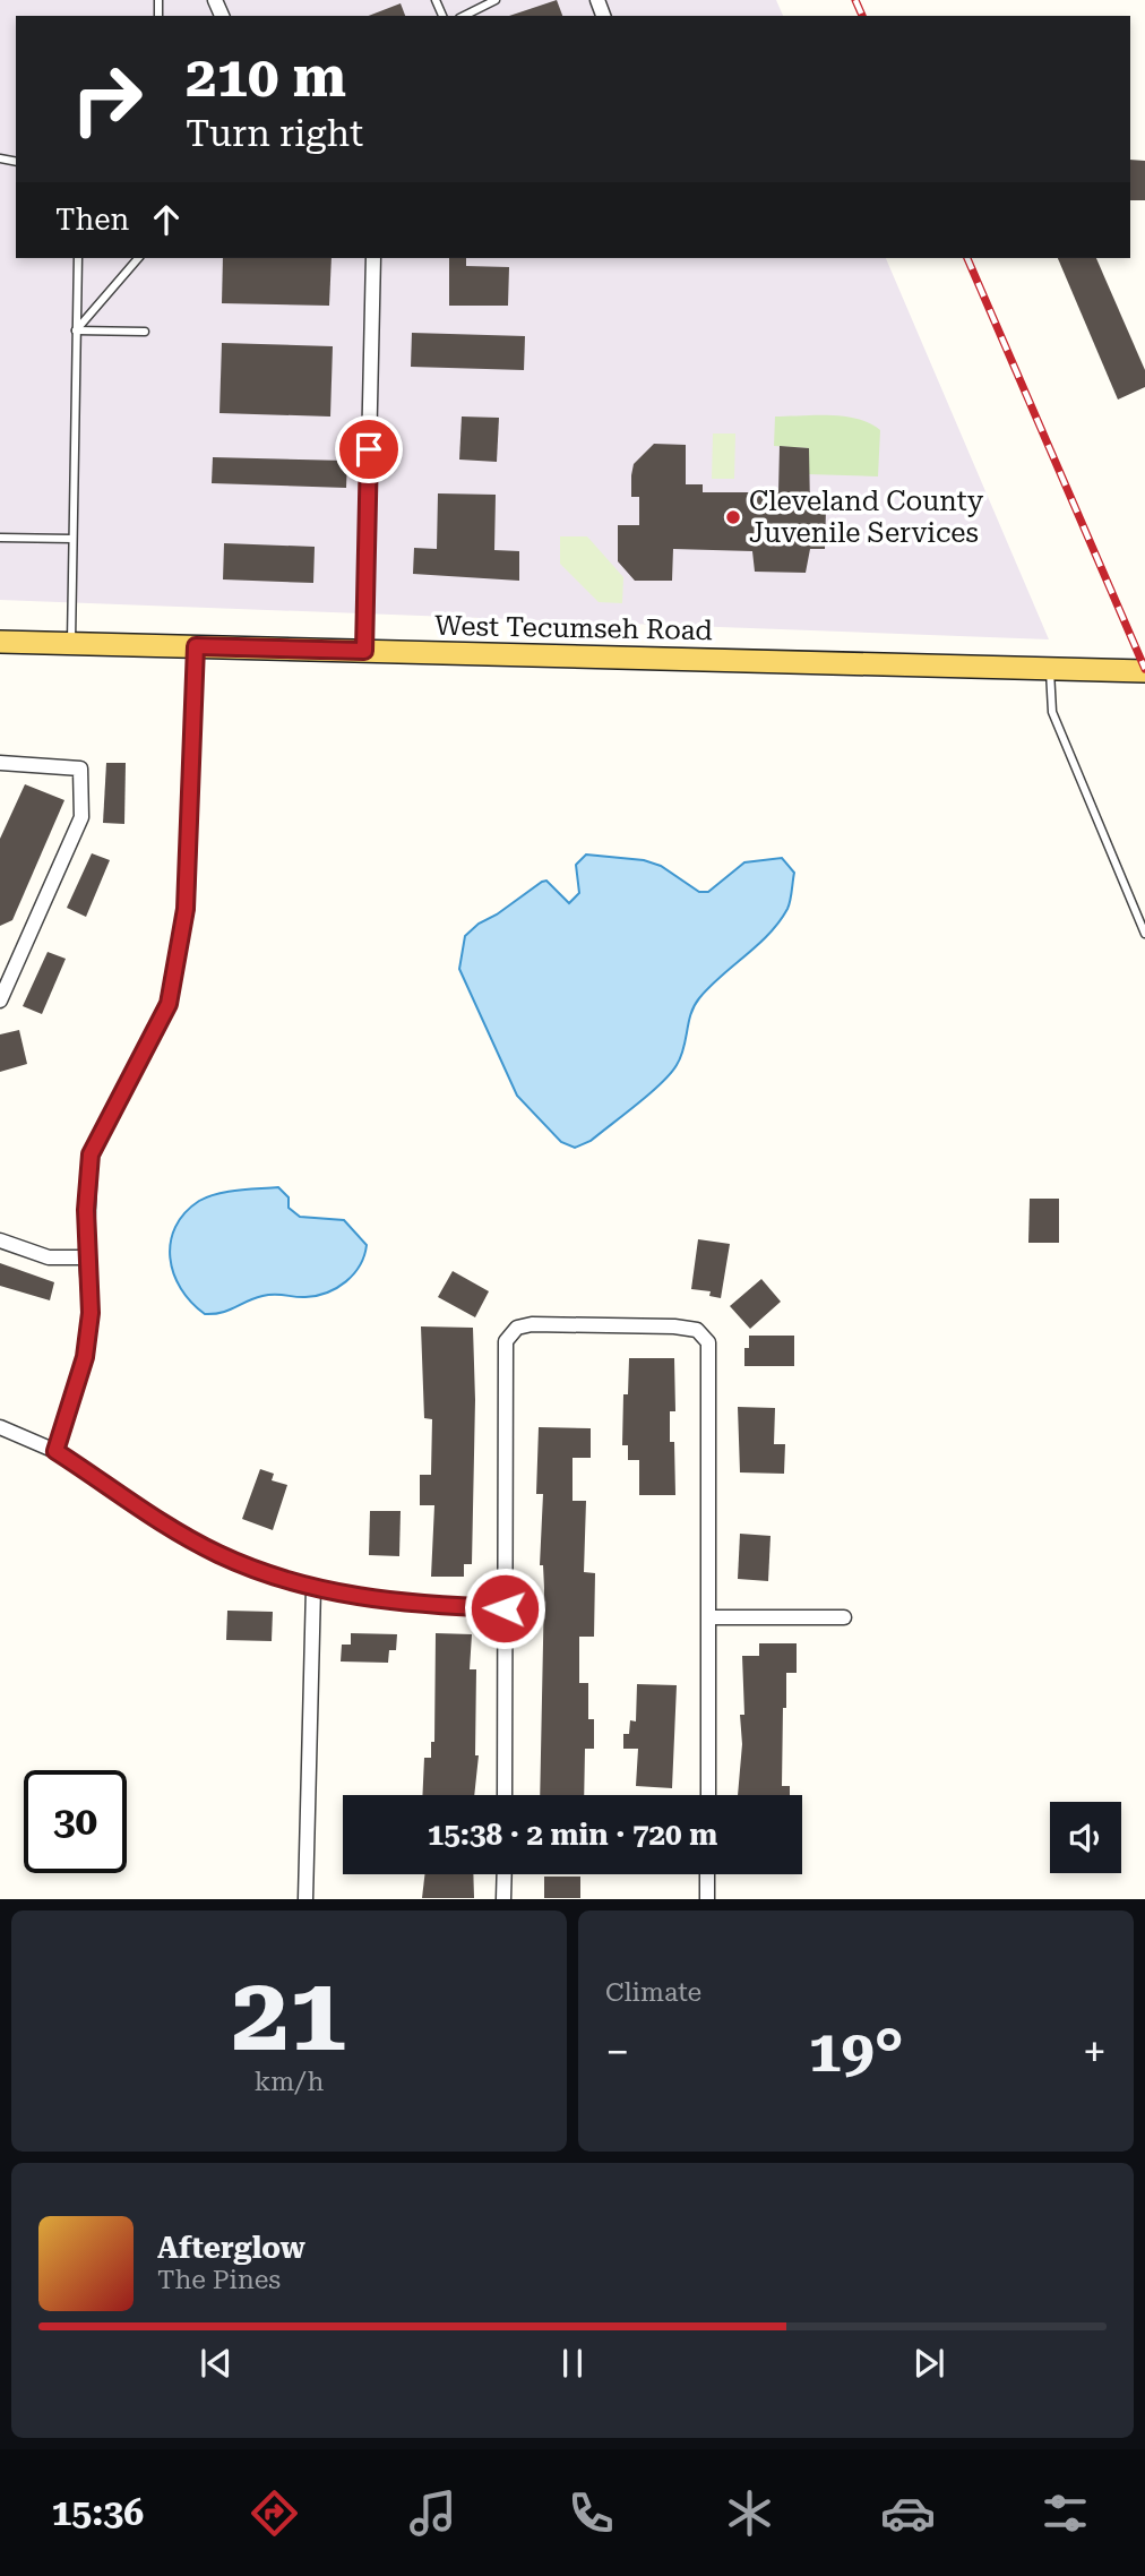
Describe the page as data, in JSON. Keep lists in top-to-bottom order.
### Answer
{
  "streets": {
    "main road": ["West Tecumseh Road"]
  },
  "places": ["Cleveland County Juvenile Services"],
  "page": {
    "turn": ["210 m", "Turn right"],
    "then": "Then",
    "limit": "30",
    "trip": "15:38 · 2 min · 720 m",
    "tile": [
      ["21", "km/h"],
      "Climate"
    ],
    "heat": ["−", "19°", "+"],
    "song": ["Afterglow", "The Pines"],
    "tabs": "15:36"
  }
}
